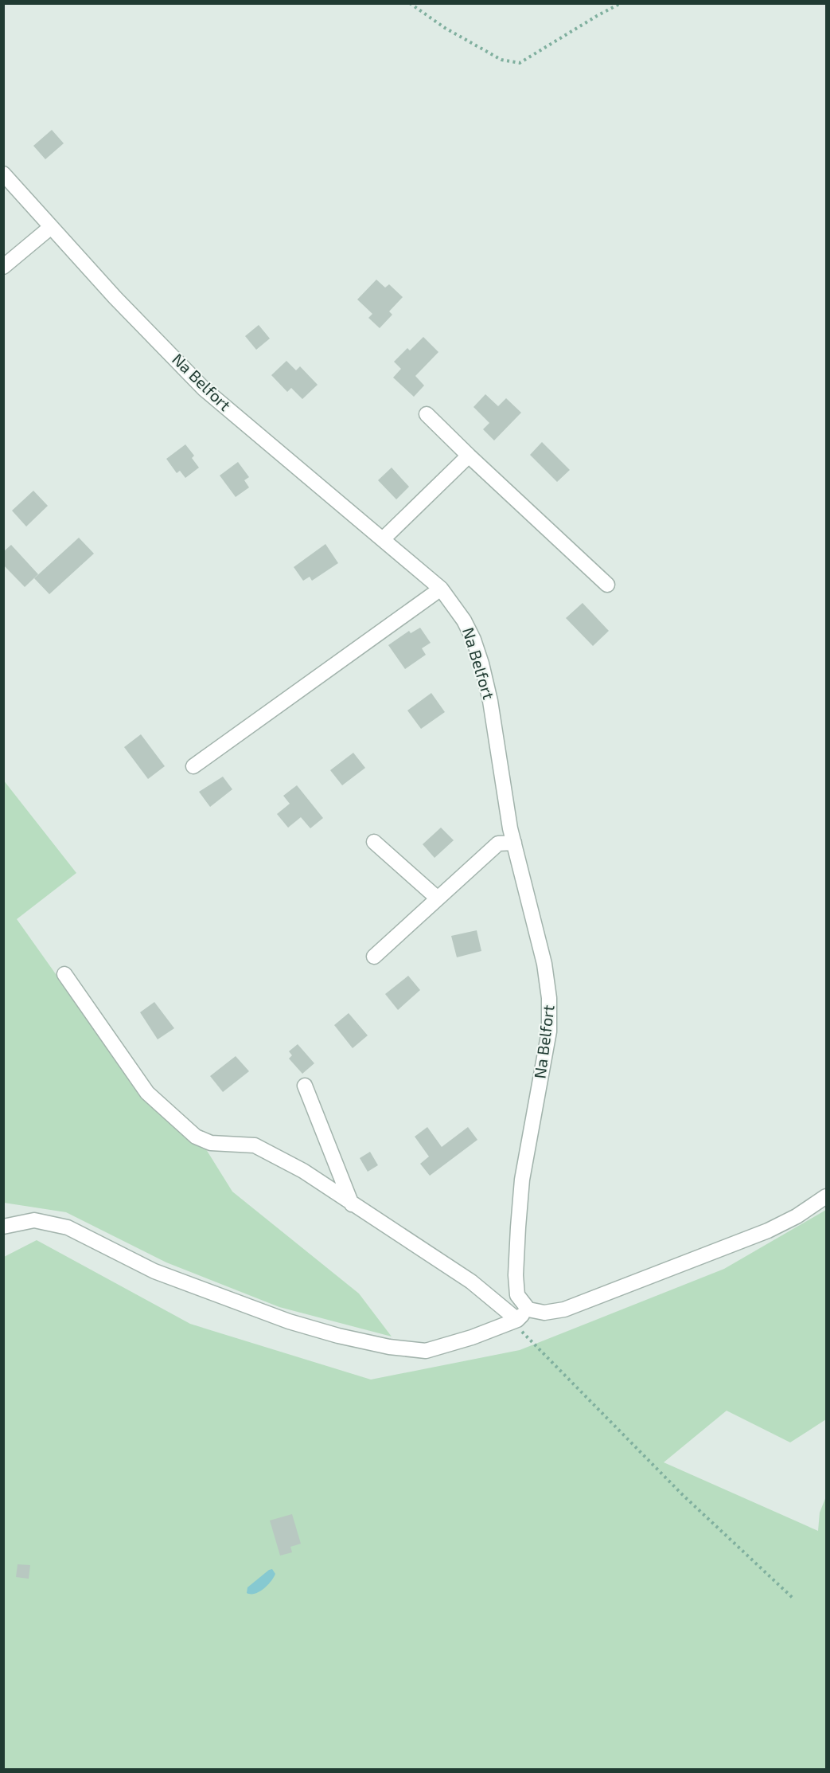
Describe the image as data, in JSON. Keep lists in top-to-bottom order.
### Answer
{
  "streets": {
    "street": ["Na Belfort"]
  }
}
